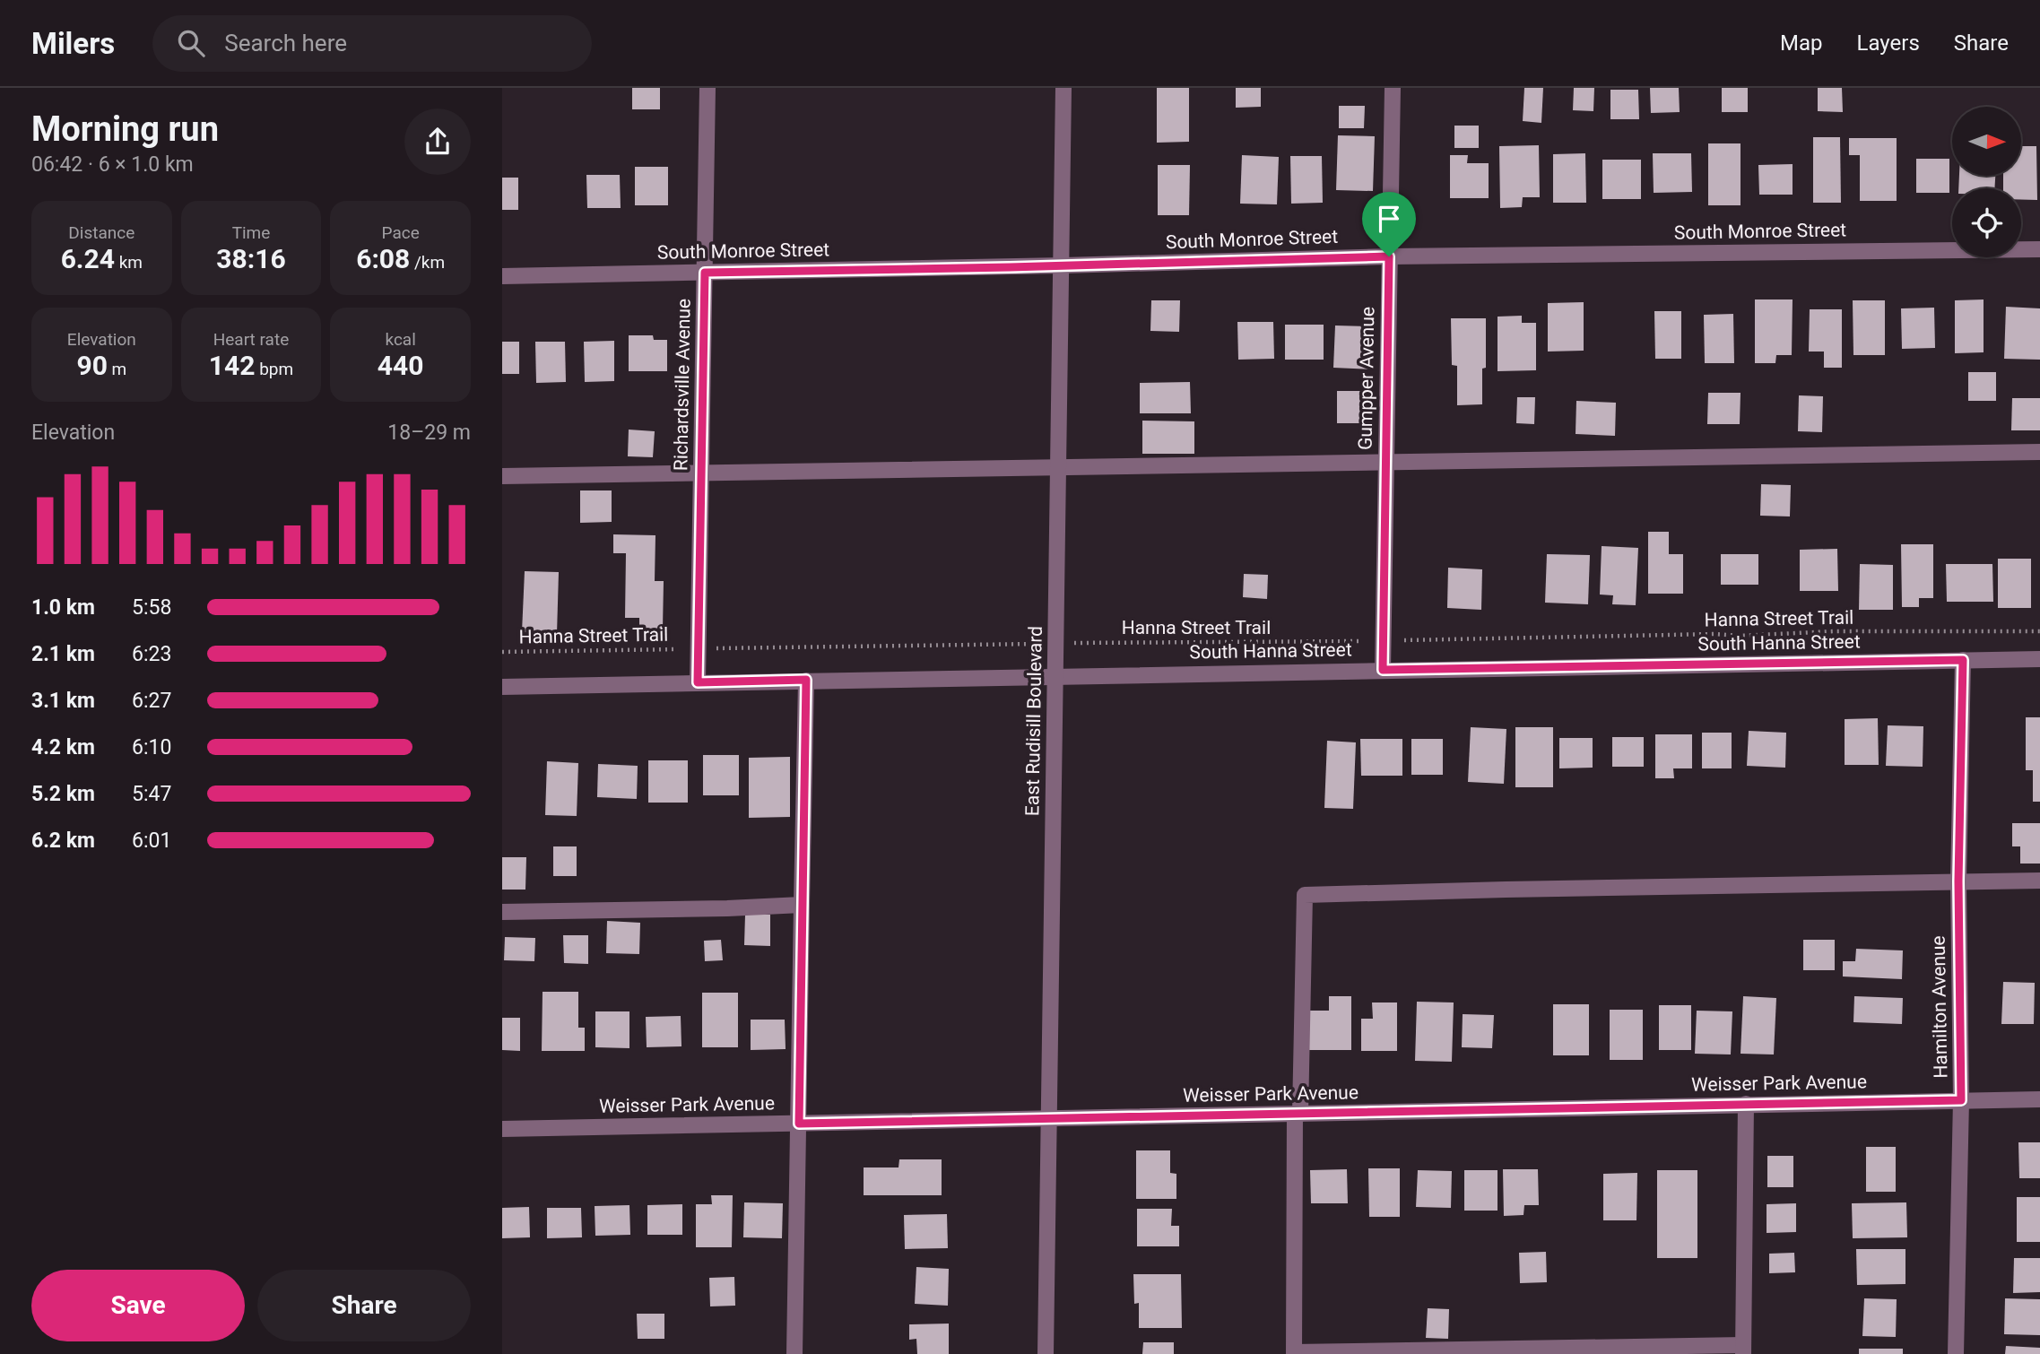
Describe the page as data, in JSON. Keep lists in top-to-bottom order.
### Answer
{
  "streets": {
    "street": [
      "South Monroe Street",
      "Gumpper Avenue",
      "Richardsville Avenue",
      "South Hanna Street",
      "East Rudisill Boulevard",
      "Hamilton Avenue",
      "Weisser Park Avenue"
    ],
    "path": ["Hanna Street Trail"]
  },
  "crossings": [
    ["South Monroe Street", "Gumpper Avenue"],
    ["South Monroe Street", "Richardsville Avenue"],
    ["South Monroe Street", "East Rudisill Boulevard"],
    ["Gumpper Avenue", "Hanna Street Trail"],
    ["Gumpper Avenue", "South Hanna Street"],
    ["Richardsville Avenue", "Hanna Street Trail"],
    ["Richardsville Avenue", "South Hanna Street"],
    ["Hanna Street Trail", "East Rudisill Boulevard"],
    ["South Hanna Street", "East Rudisill Boulevard"],
    ["South Hanna Street", "Hamilton Avenue"],
    ["East Rudisill Boulevard", "Weisser Park Avenue"],
    ["Hamilton Avenue", "Weisser Park Avenue"]
  ],
  "north": "right",
  "page": {
    "header": "Milers",
    "search": "Search here",
    "nav": ["Map", "Layers", "Share"],
    "heading": ["Morning run", "06:42 · 6 × 1.0 km"],
    "stats": [
      ["Distance", "6.24 km"],
      ["Time", "38:16"],
      ["Pace", "6:08 /km"],
      ["Elevation", "90 m"],
      ["Heart rate", "142 bpm"],
      ["kcal", "440"]
    ],
    "chart": ["Elevation", "18–29 m"],
    "list": [
      {
        "name": "1.0 km",
        "note": "5:58"
      },
      {
        "name": "2.1 km",
        "note": "6:23"
      },
      {
        "name": "3.1 km",
        "note": "6:27"
      },
      {
        "name": "4.2 km",
        "note": "6:10"
      },
      {
        "name": "5.2 km",
        "note": "5:47"
      },
      {
        "name": "6.2 km",
        "note": "6:01"
      }
    ],
    "buttons": ["Save", "Share"]
  }
}
